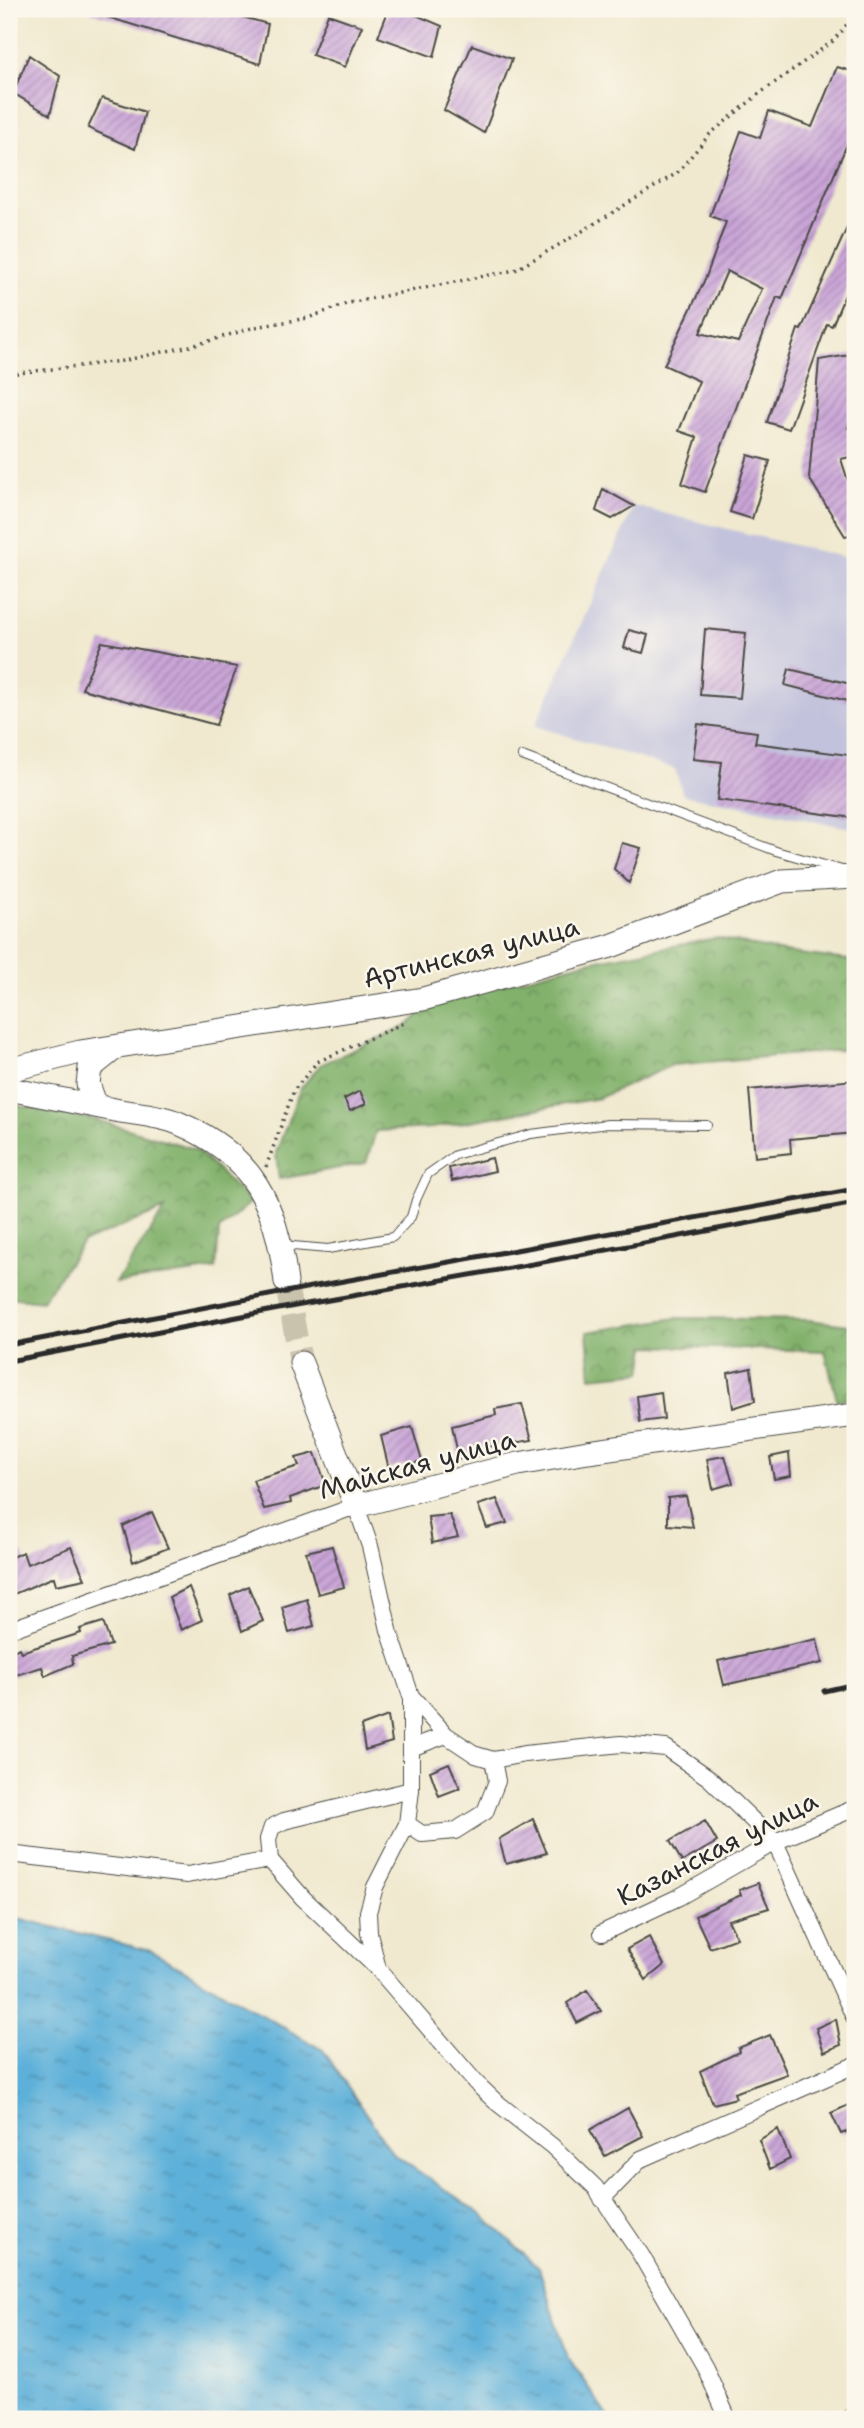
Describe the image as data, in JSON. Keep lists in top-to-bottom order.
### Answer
{
  "streets": {
    "street": ["Артинская улица", "Майская улица", "Казанская улица"]
  }
}
